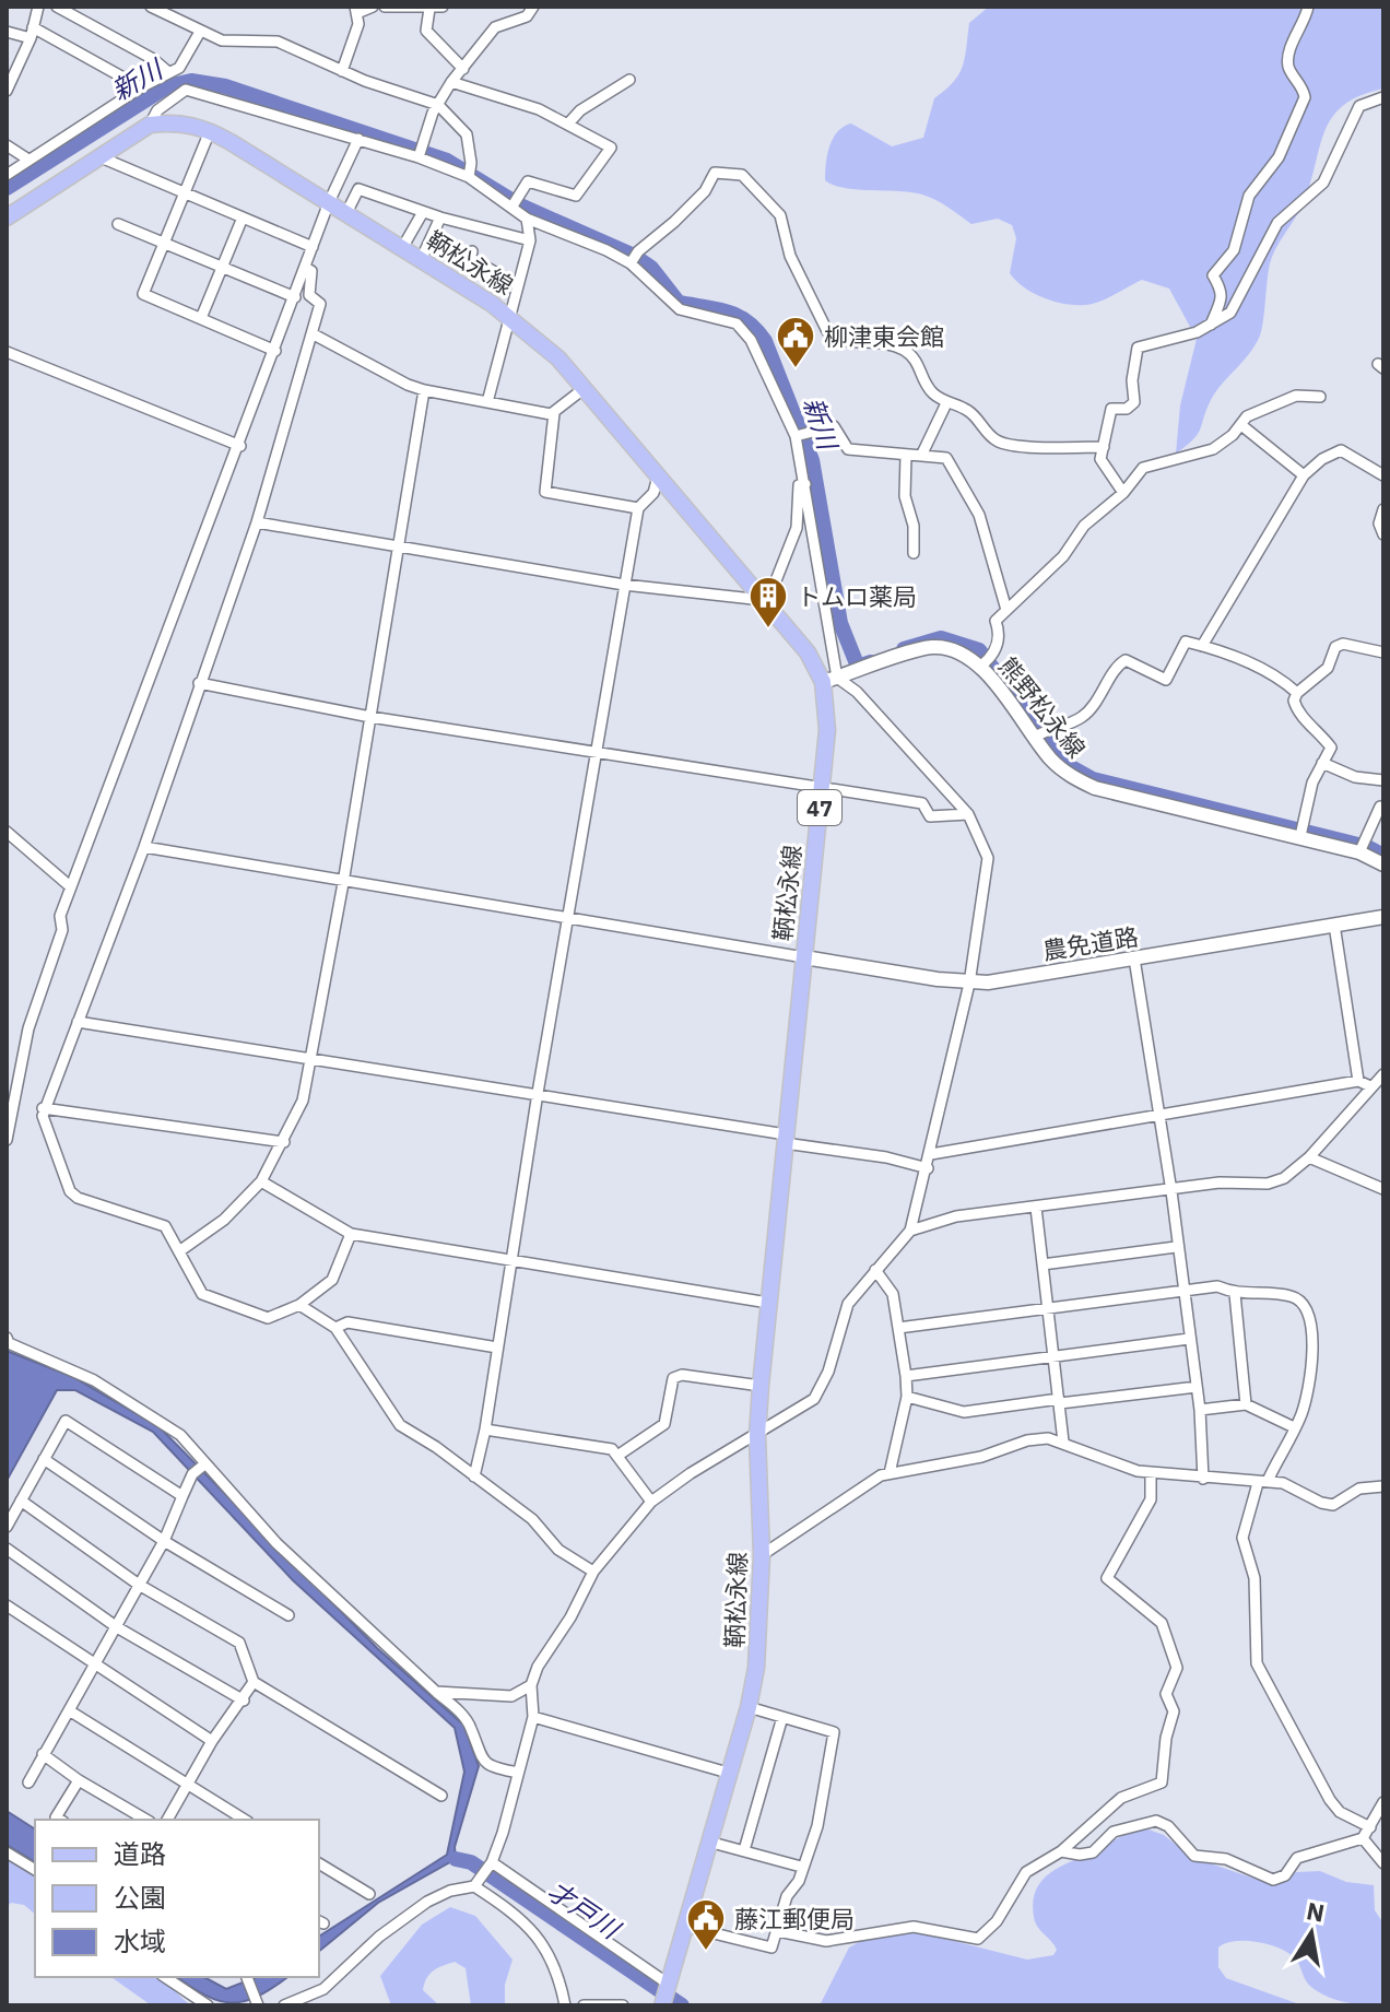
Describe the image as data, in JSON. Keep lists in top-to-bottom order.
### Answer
{
  "streets": {
    "main road": [
      "鞆松永線",
      "熊野松永線",
      "47",
      "農免道路"
    ]
  },
  "crossings": [
    ["鞆松永線", "熊野松永線"],
    ["鞆松永線", "農免道路"]
  ],
  "water": ["新川", "才戸川"],
  "places": {
    "public building": ["柳津東会館", "藤江郵便局"],
    "building": ["トムロ薬局"]
  },
  "legend": ["道路", "公園", "水域"],
  "north": "top"
}
